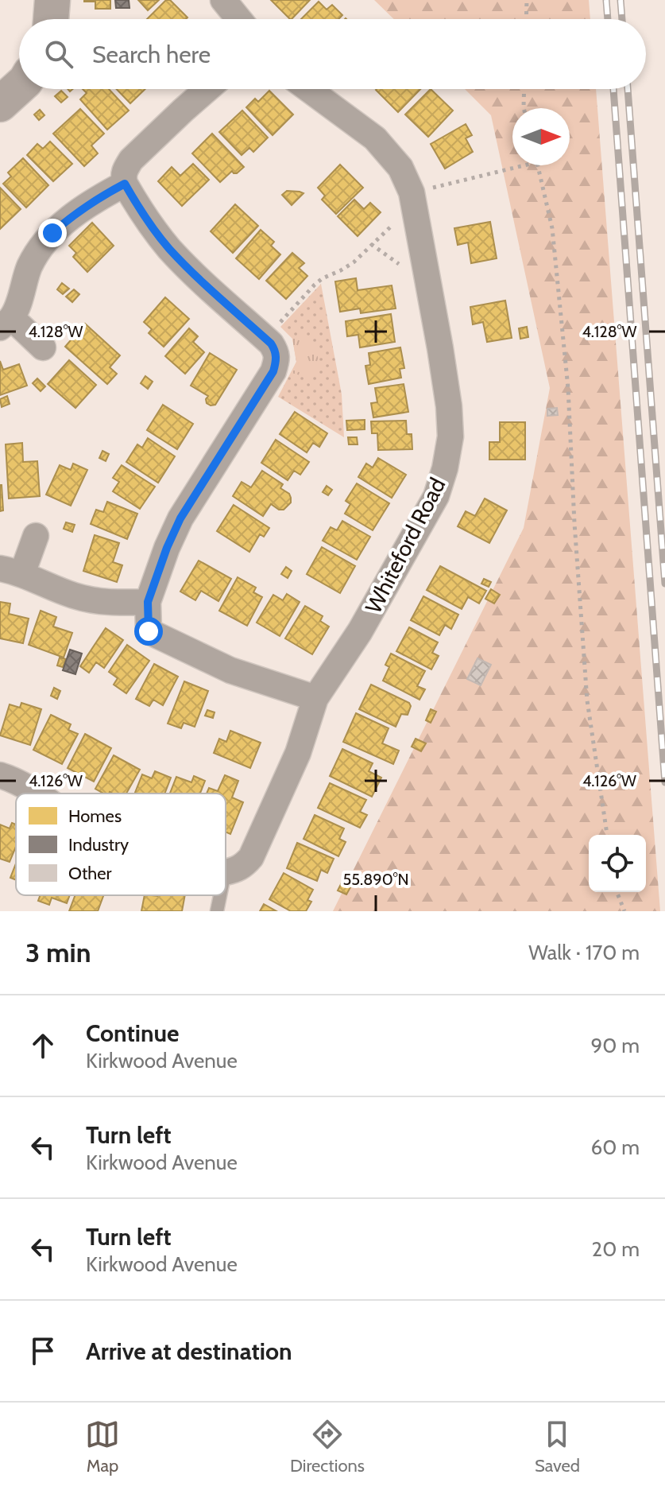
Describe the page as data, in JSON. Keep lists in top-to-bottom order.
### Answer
{
  "streets": {
    "street": ["Whiteford Road"]
  },
  "legend": ["Homes", "Industry", "Other"],
  "north": "right",
  "page": {
    "search": "Search here",
    "heading": ["3 min", "Walk · 170 m"],
    "list": [
      ["Continue", "Kirkwood Avenue", "90 m"],
      ["Turn left", "Kirkwood Avenue", "60 m"],
      ["Turn left", "Kirkwood Avenue", "20 m"],
      "Arrive at destination"
    ],
    "nav": ["Map", "Directions", "Saved"]
  },
  "coordinates": ["4.128°W", "4.126°W", "55.890°N"]
}
